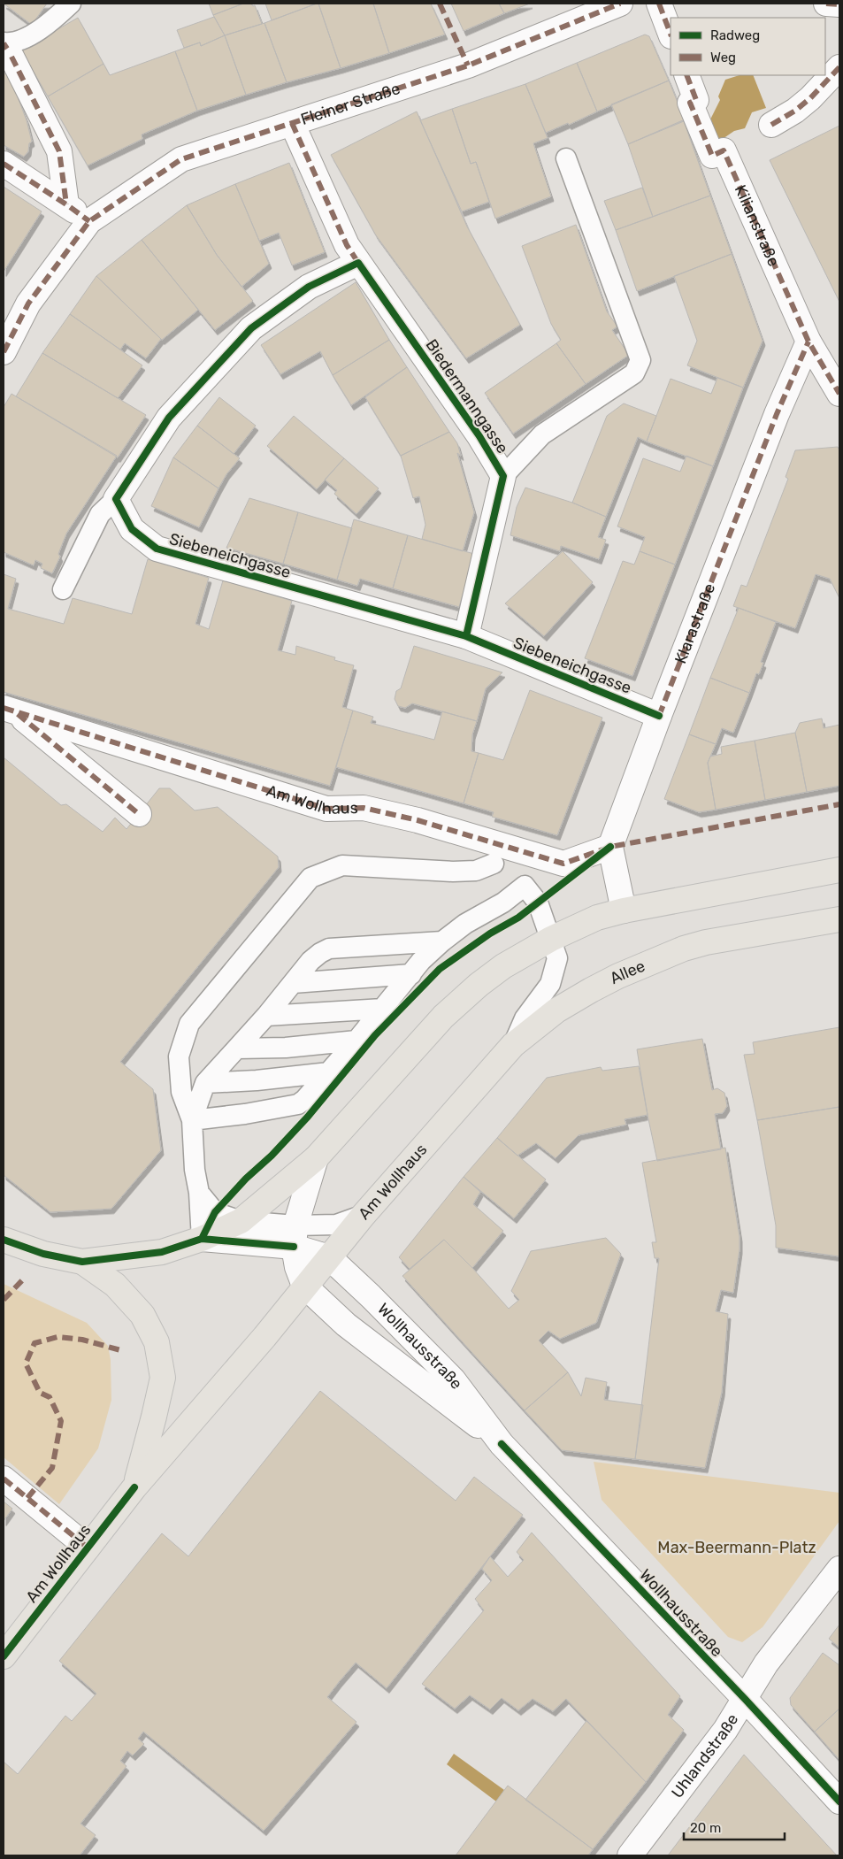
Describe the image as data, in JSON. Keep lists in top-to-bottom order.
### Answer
{
  "streets": {
    "main road": ["Am Wollhaus", "Allee"],
    "street": [
      "Fleiner Straße",
      "Kilianstraße",
      "Biedermanngasse",
      "Siebeneichgasse",
      "Klarastraße",
      "Wollhausstraße",
      "Uhlandstraße"
    ]
  },
  "crossings": [
    ["Fleiner Straße", "Biedermanngasse"],
    ["Kilianstraße", "Klarastraße"],
    ["Biedermanngasse", "Siebeneichgasse"],
    ["Siebeneichgasse", "Klarastraße"],
    ["Klarastraße", "Am Wollhaus"],
    ["Am Wollhaus", "Allee"],
    ["Am Wollhaus", "Wollhausstraße"],
    ["Wollhausstraße", "Uhlandstraße"]
  ],
  "parks": ["Max-Beermann-Platz"],
  "legend": ["Radweg", "Weg"],
  "scale_bar": "20 m"
}
